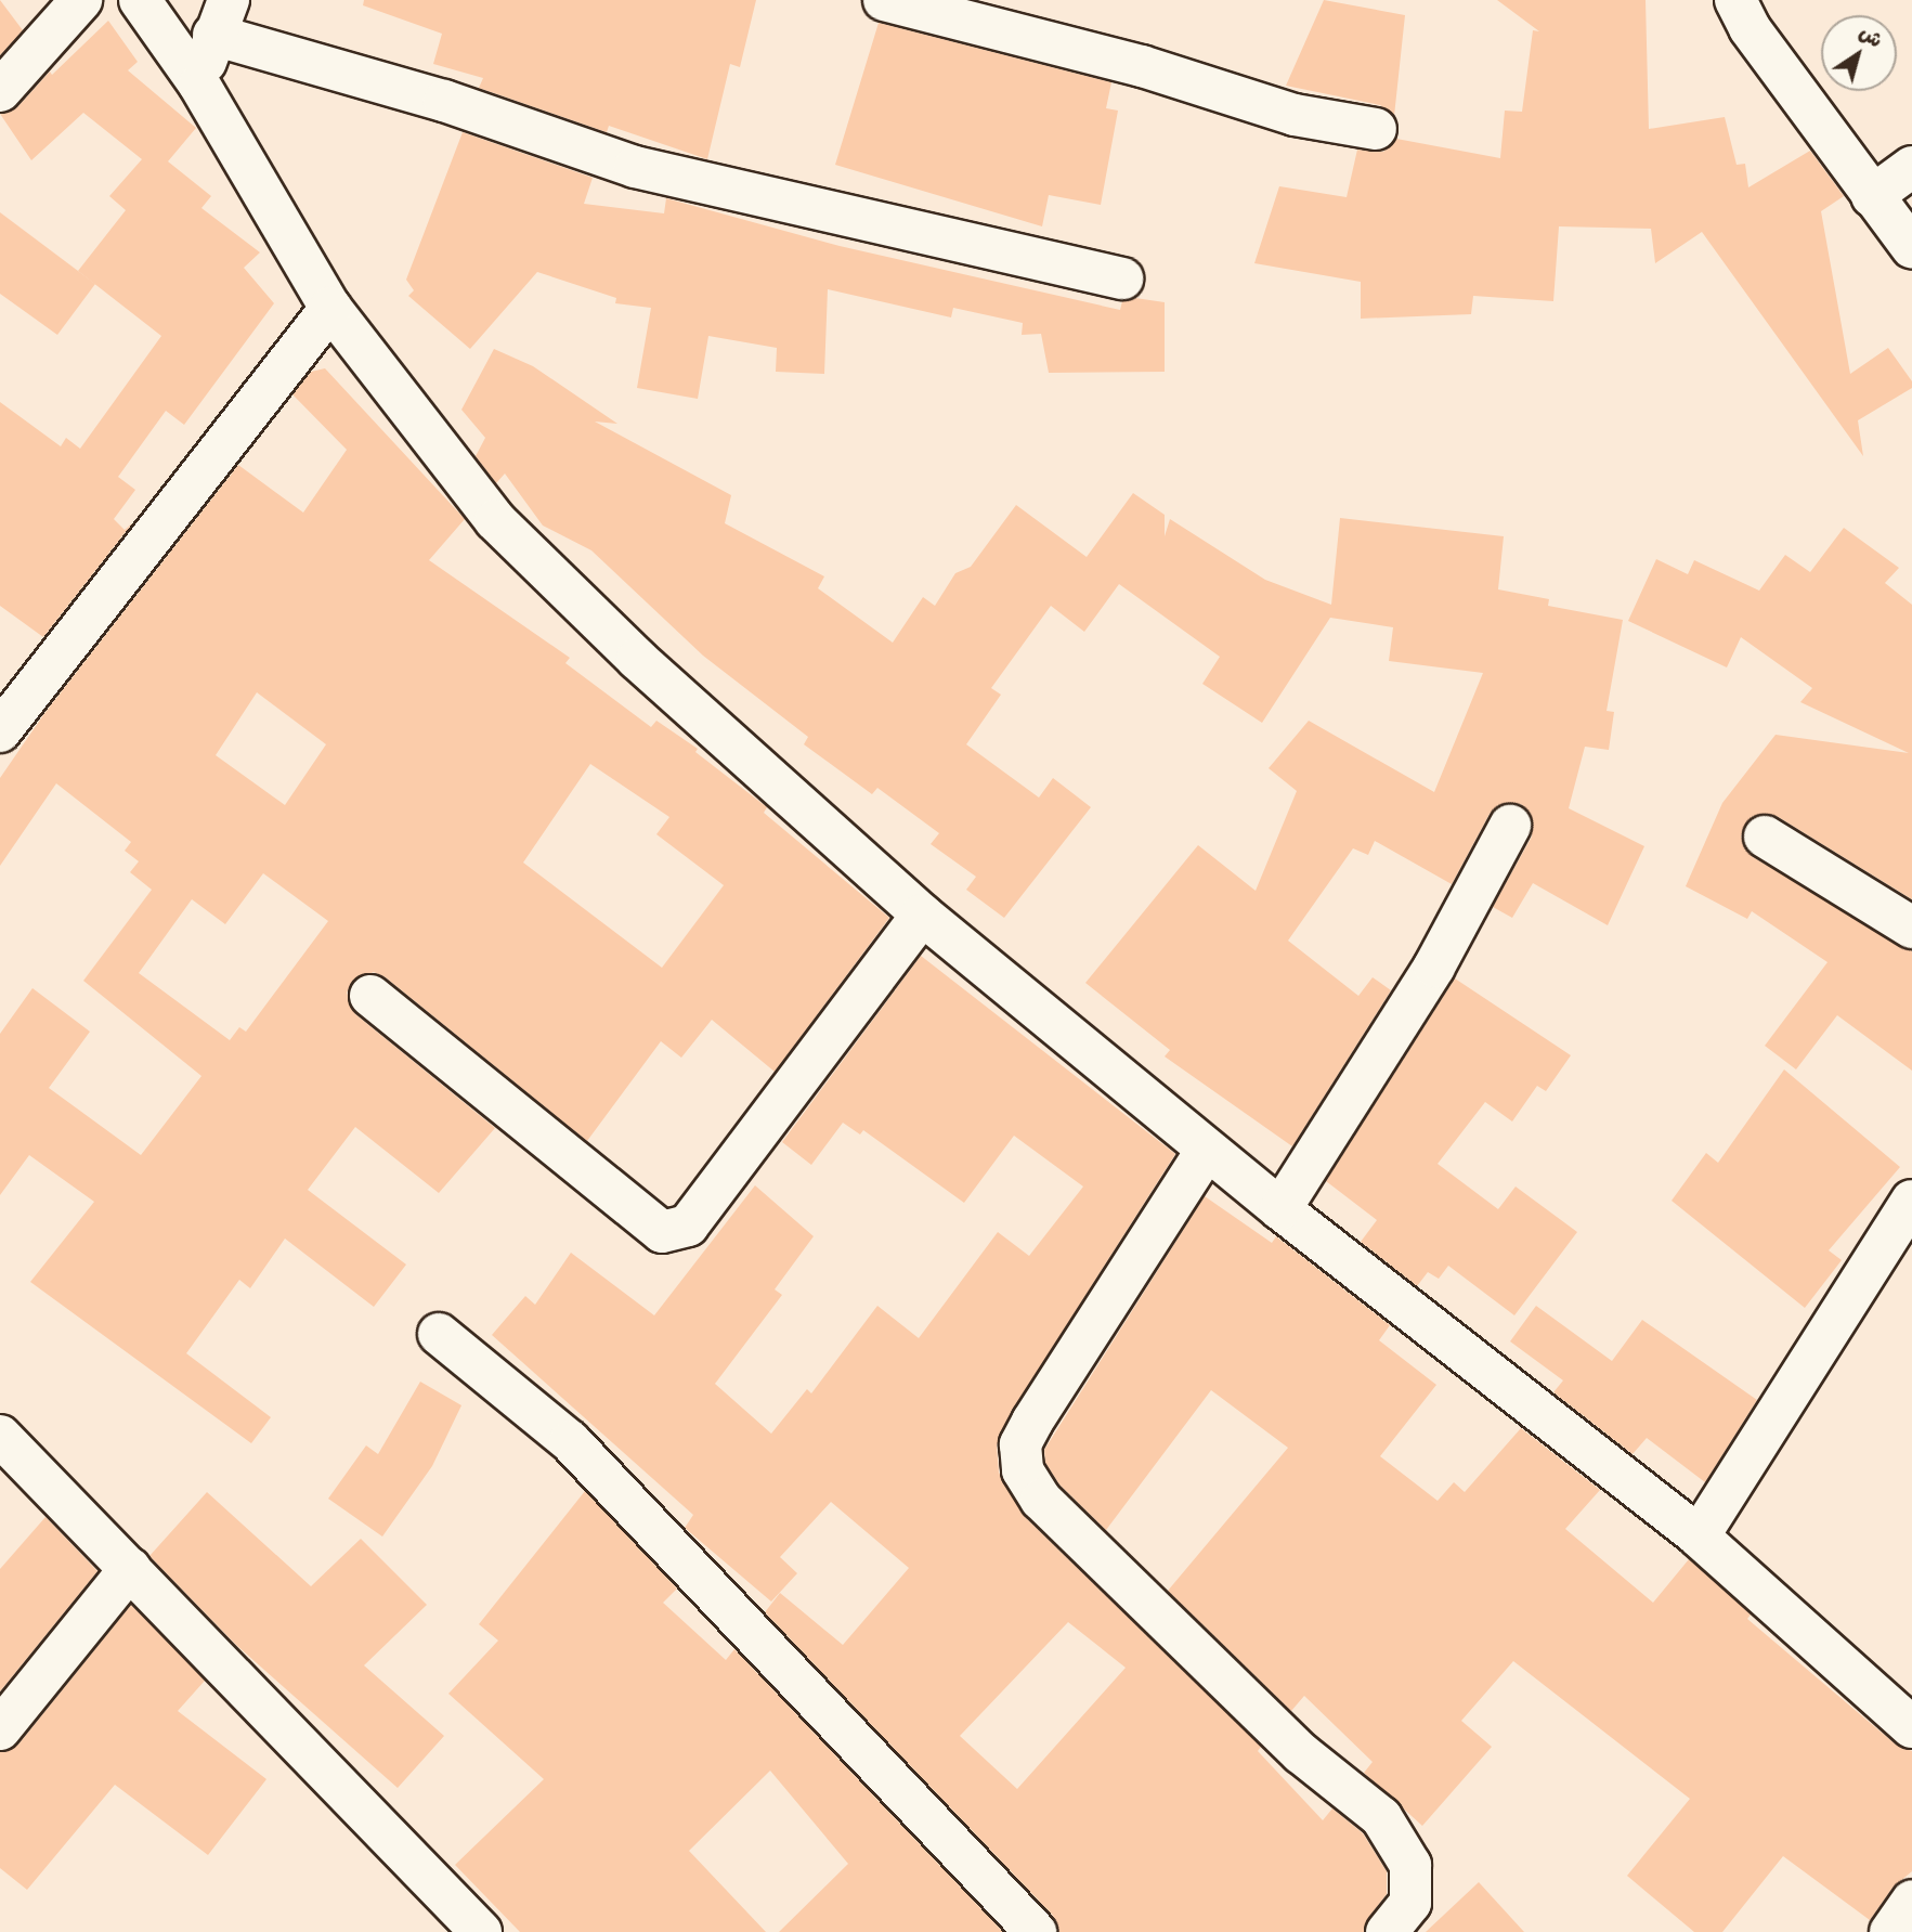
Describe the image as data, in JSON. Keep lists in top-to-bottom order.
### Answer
{
  "north": "top right"
}
